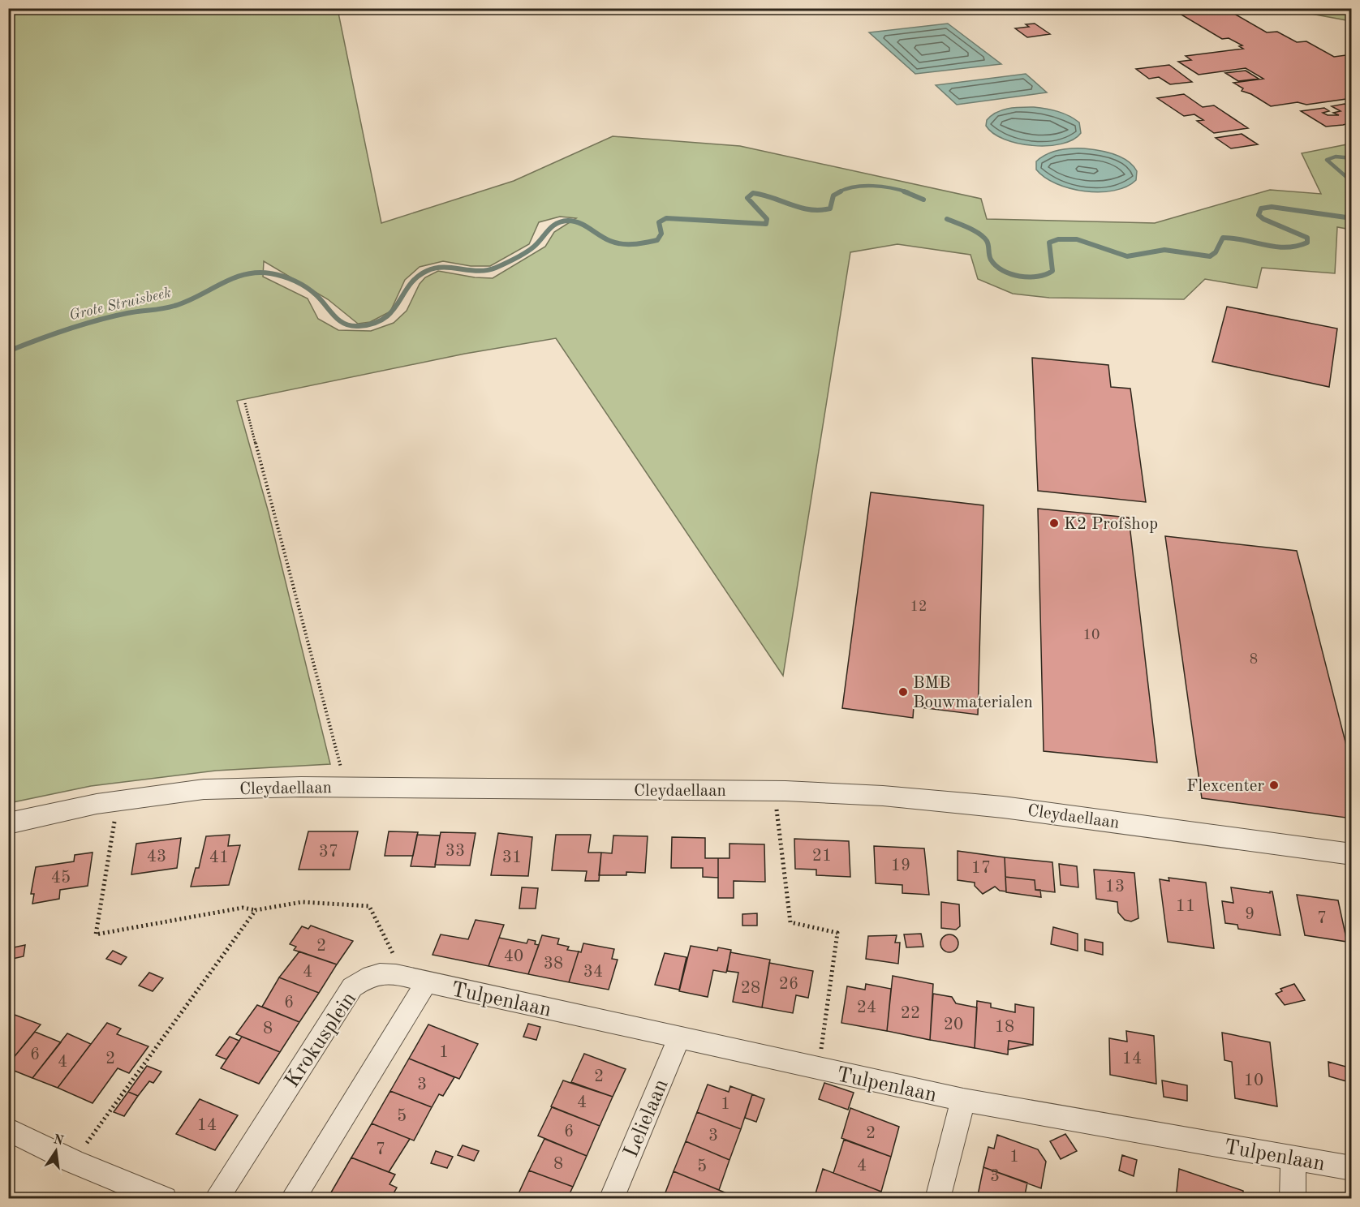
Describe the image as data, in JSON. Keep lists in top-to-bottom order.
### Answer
{
  "streets": {
    "street": [
      "Cleydaellaan",
      "Tulpenlaan",
      "Krokusplein",
      "Lelielaan"
    ]
  },
  "crossings": [
    ["Tulpenlaan", "Krokusplein"],
    ["Tulpenlaan", "Lelielaan"]
  ],
  "water": ["Grote Struisbeek"],
  "places": ["K2 Profshop", "BMB Bouwmaterialen", "Flexcenter"],
  "house_numbers": [
    "12",
    "10",
    "8",
    "33",
    "37",
    "21",
    "43",
    "41",
    "31",
    "19",
    "17",
    "45",
    "13",
    "11",
    "9",
    "7",
    "2",
    "40",
    "38",
    "4",
    "34",
    "26",
    "28",
    "6",
    "24",
    "22",
    "20",
    "18",
    "8",
    "1",
    "6",
    "2",
    "14",
    "4",
    "2",
    "10",
    "3",
    "4",
    "1",
    "5",
    "14",
    "6",
    "2",
    "3",
    "7",
    "1",
    "8",
    "4",
    "5",
    "3"
  ],
  "north": "top"
}
